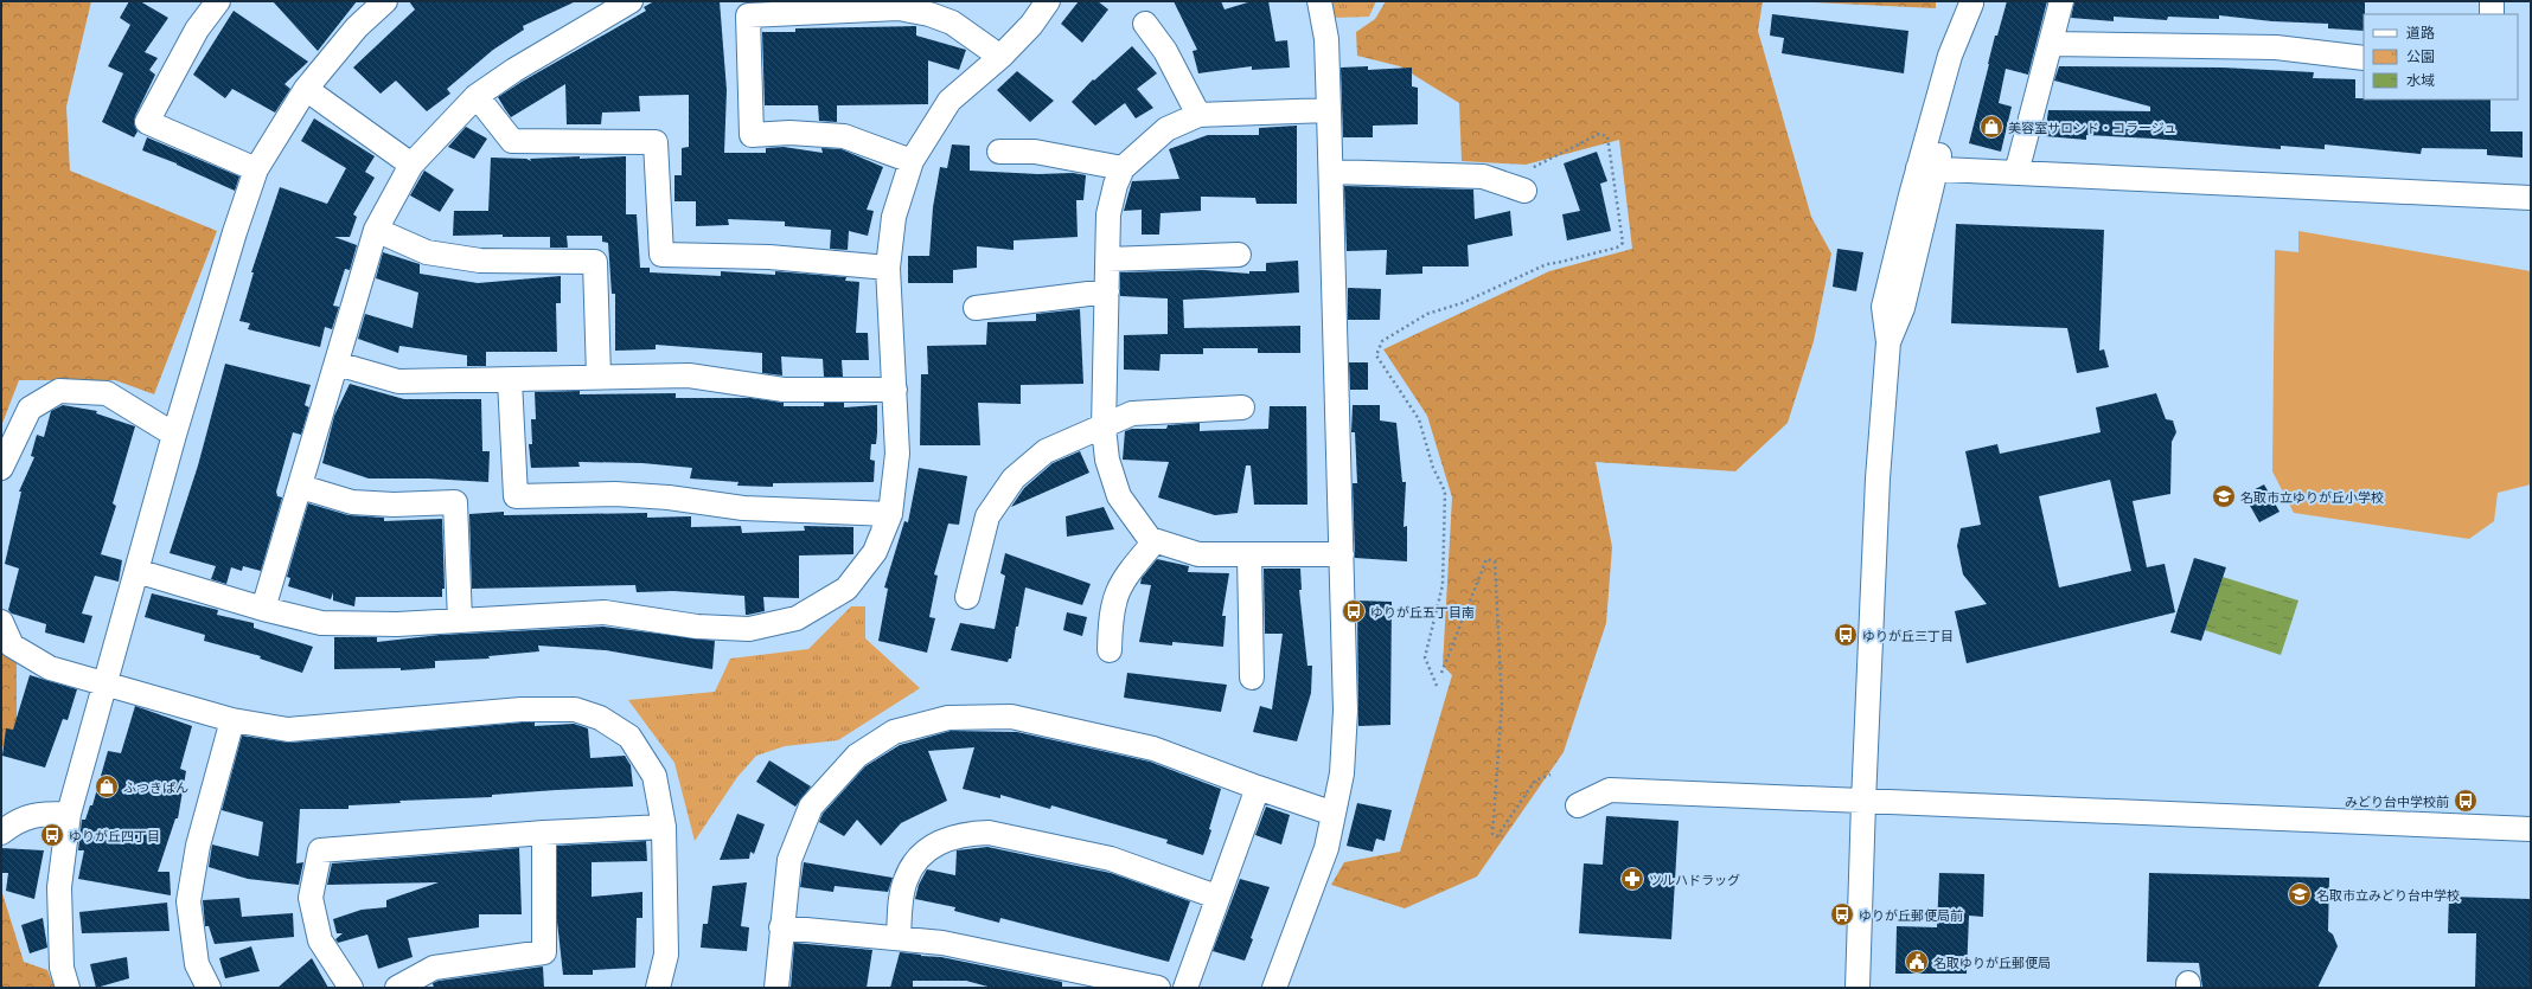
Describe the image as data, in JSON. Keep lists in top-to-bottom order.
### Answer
{
  "places": {
    "shop": ["美容室サロンド・コラージュ", "ふつきぱん"],
    "school or university": ["名取市立ゆりが丘小学校", "名取市立みどり台中学校"],
    "bus stop": [
      "ゆりが丘五丁目南",
      "ゆりが丘三丁目",
      "みどり台中学校前",
      "ゆりが丘四丁目",
      "ゆりが丘郵便局前"
    ],
    "pharmacy": ["ツルハドラッグ"],
    "public building": ["名取ゆりが丘郵便局"]
  },
  "legend": ["道路", "公園", "水域"]
}
